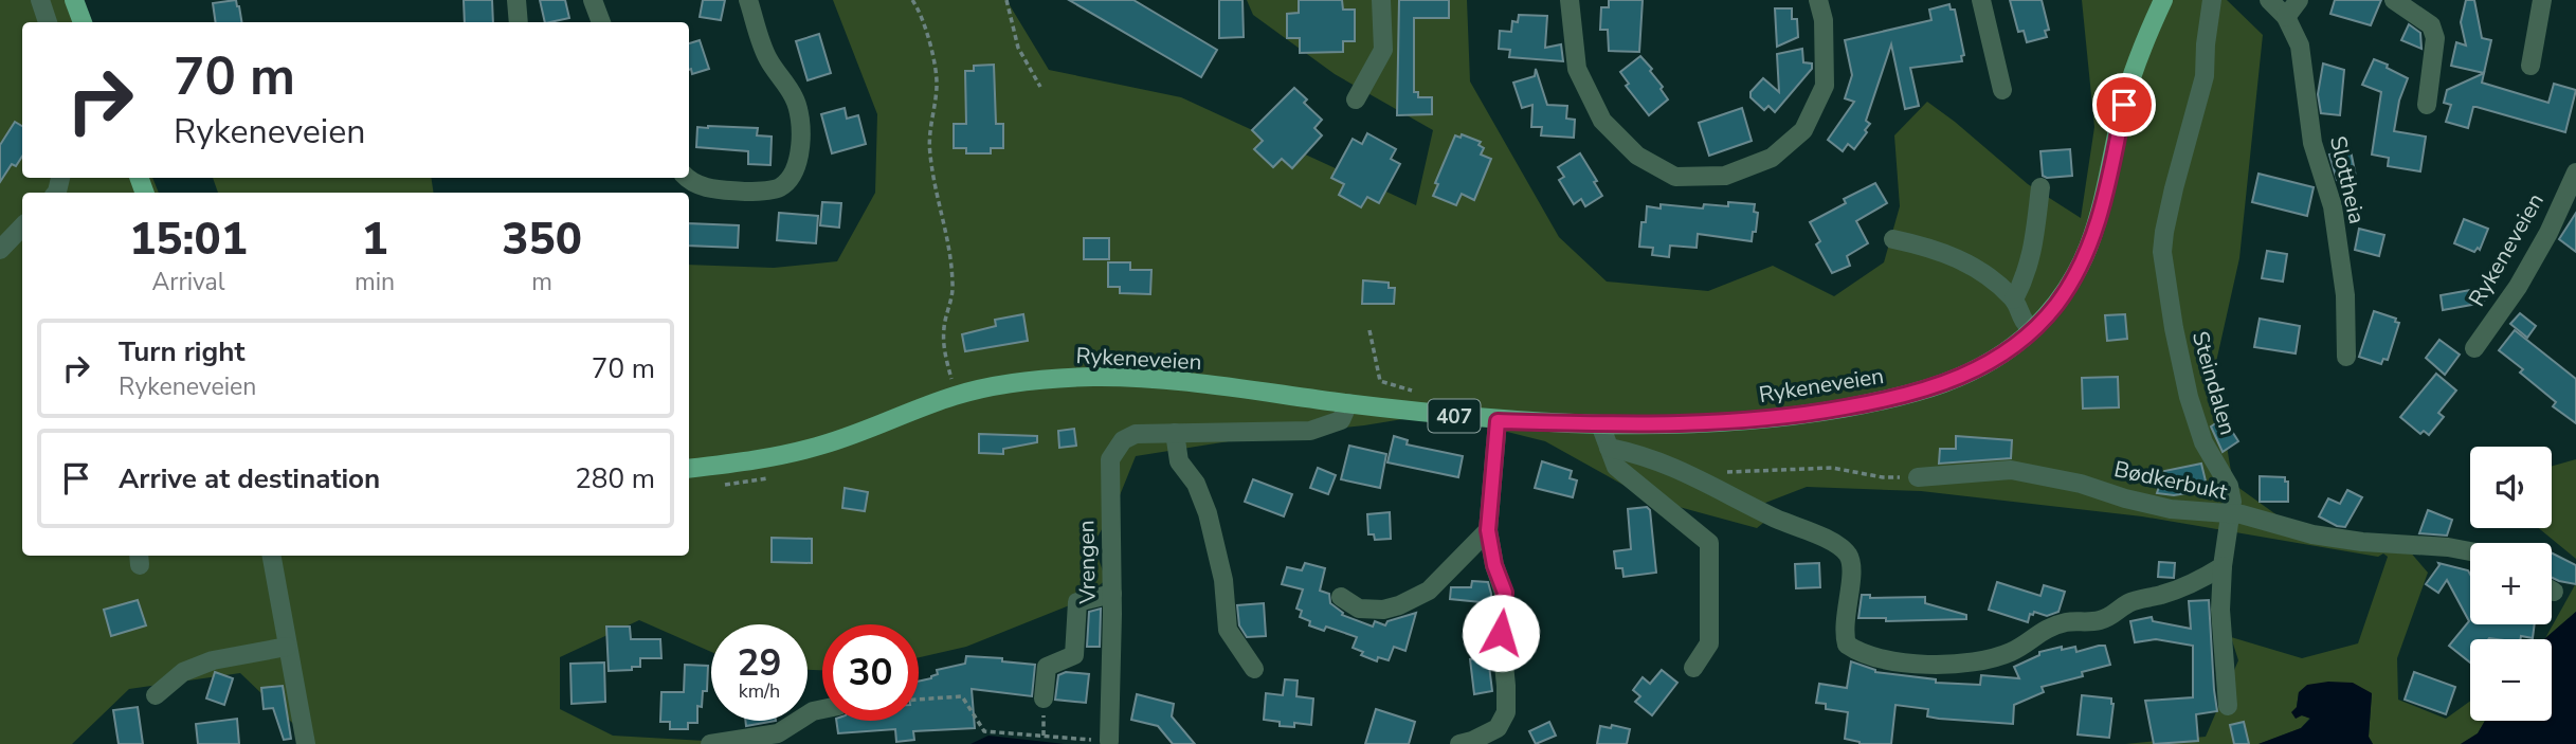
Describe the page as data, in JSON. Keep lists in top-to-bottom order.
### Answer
{
  "streets": {
    "main road": ["Rykeneveien", "407"],
    "street": [
      "Slottheia",
      "Steindalen",
      "Bødkerbukt",
      "Vrengen"
    ]
  },
  "crossings": [
    ["Rykeneveien", "Vrengen"],
    ["Steindalen", "Bødkerbukt"]
  ],
  "page": {
    "turn": ["70 m", "Rykeneveien"],
    "eta": [
      "15:01",
      "Arrival",
      "1",
      "min",
      "350",
      "m"
    ],
    "list": [
      {
        "name": "Turn right",
        "note": "Rykeneveien",
        "value": "70 m"
      },
      {
        "name": "Arrive at destination",
        "value": "280 m"
      }
    ],
    "map_buttons": ["+", "−"],
    "speed": "29 km/h",
    "limit": "30"
  }
}
